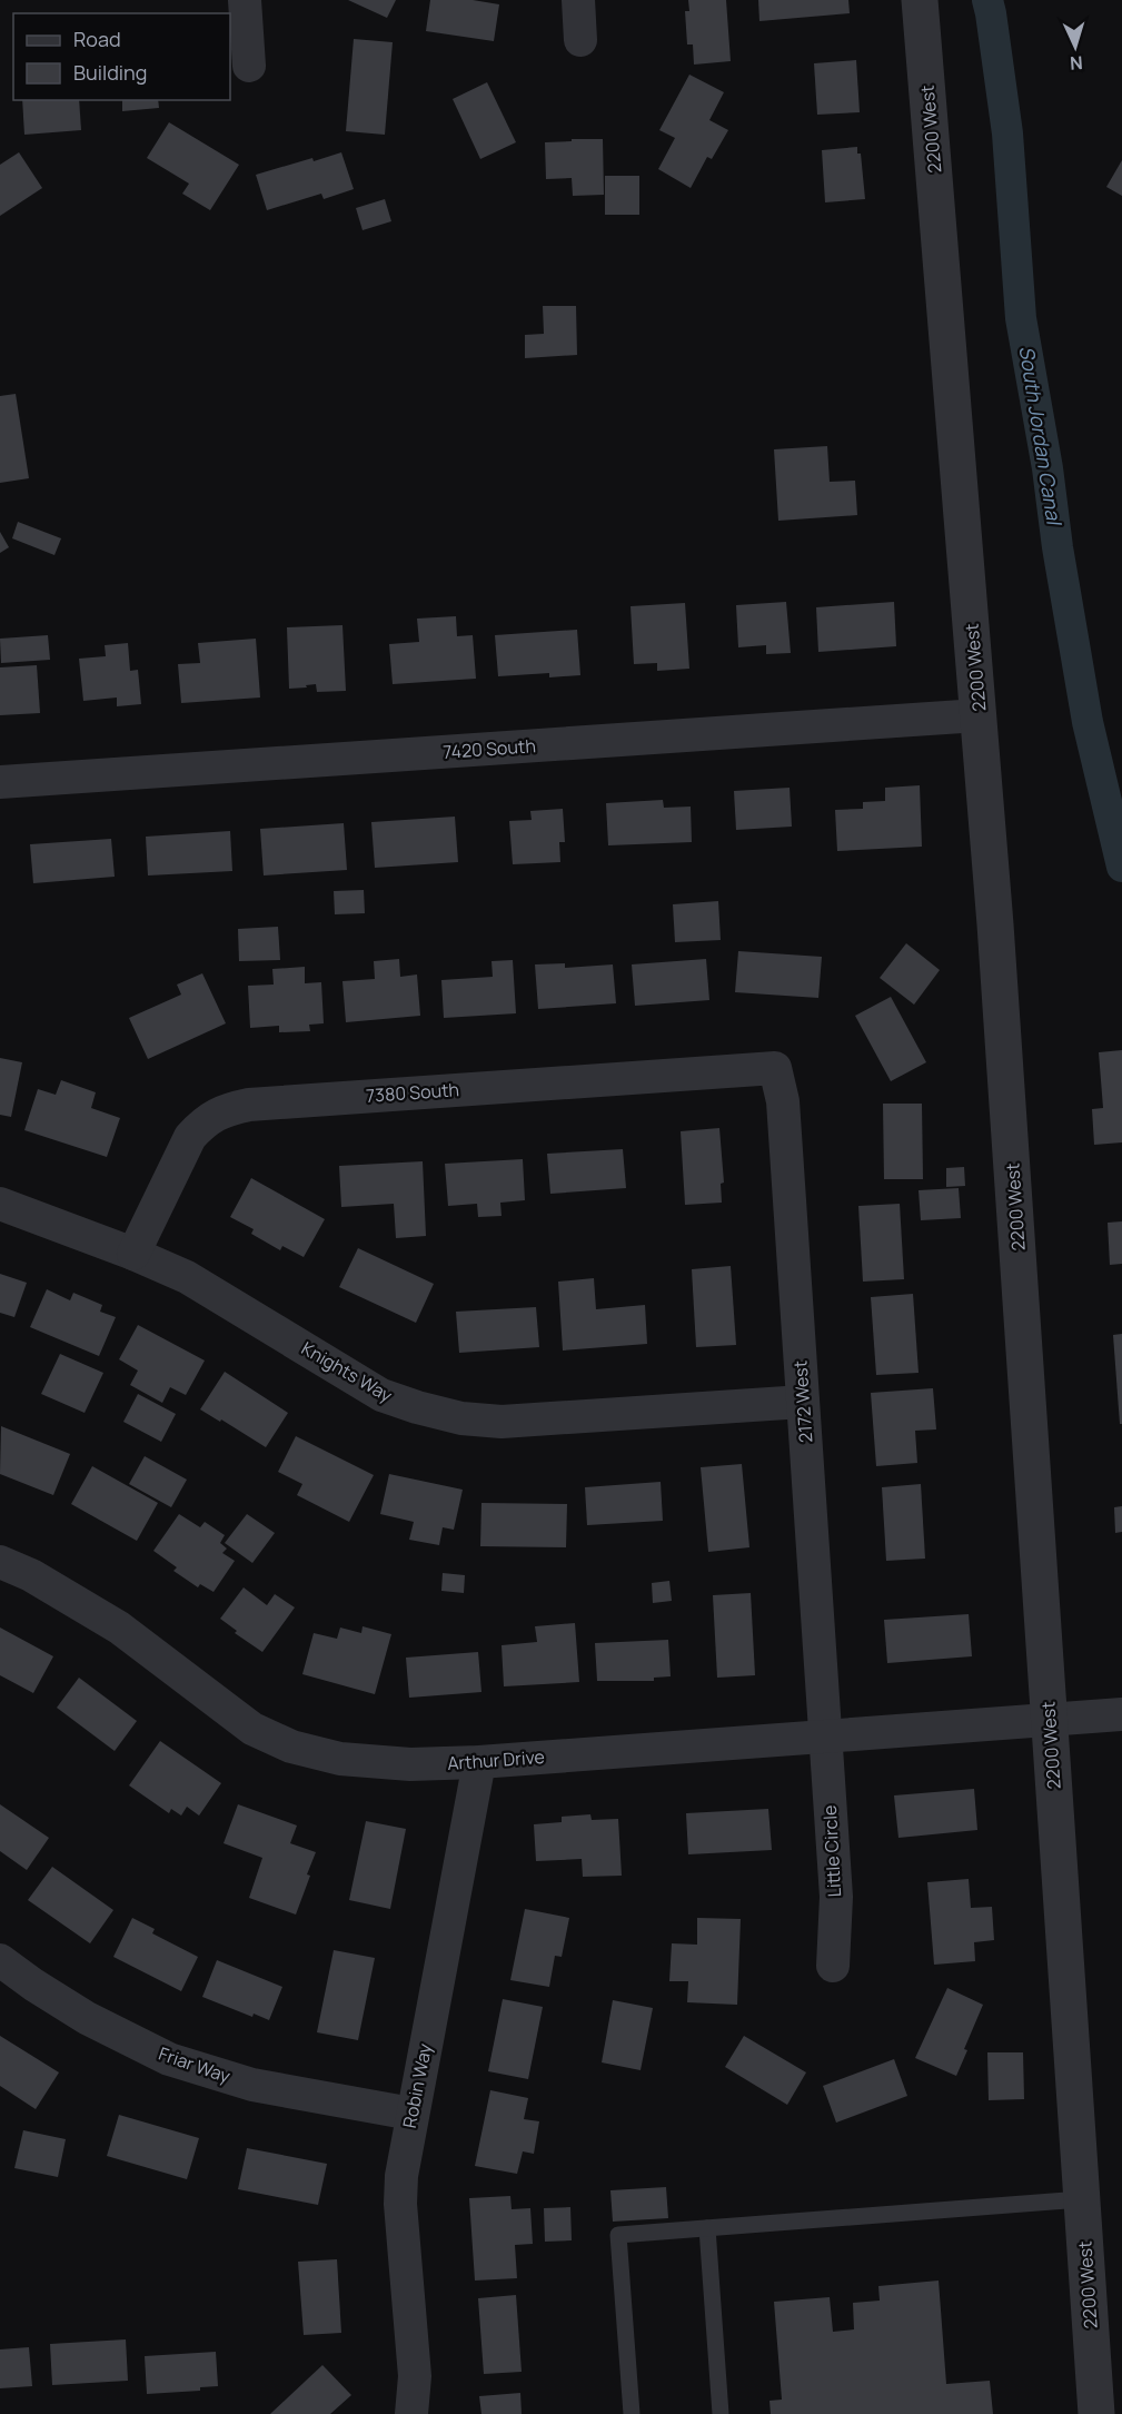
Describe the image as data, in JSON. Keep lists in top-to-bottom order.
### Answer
{
  "streets": {
    "street": [
      "2200 West",
      "7420 South",
      "7380 South",
      "Knights Way",
      "2172 West",
      "Arthur Drive",
      "Little Circle",
      "Friar Way",
      "Robin Way"
    ]
  },
  "crossings": [
    ["2200 West", "7420 South"],
    ["2200 West", "Arthur Drive"],
    ["7380 South", "Knights Way"],
    ["7380 South", "2172 West"],
    ["Knights Way", "2172 West"],
    ["2172 West", "Arthur Drive"],
    ["2172 West", "Little Circle"],
    ["Arthur Drive", "Little Circle"],
    ["Arthur Drive", "Robin Way"],
    ["Friar Way", "Robin Way"]
  ],
  "water": ["South Jordan Canal"],
  "legend": ["Road", "Building"],
  "north": "bottom"
}
